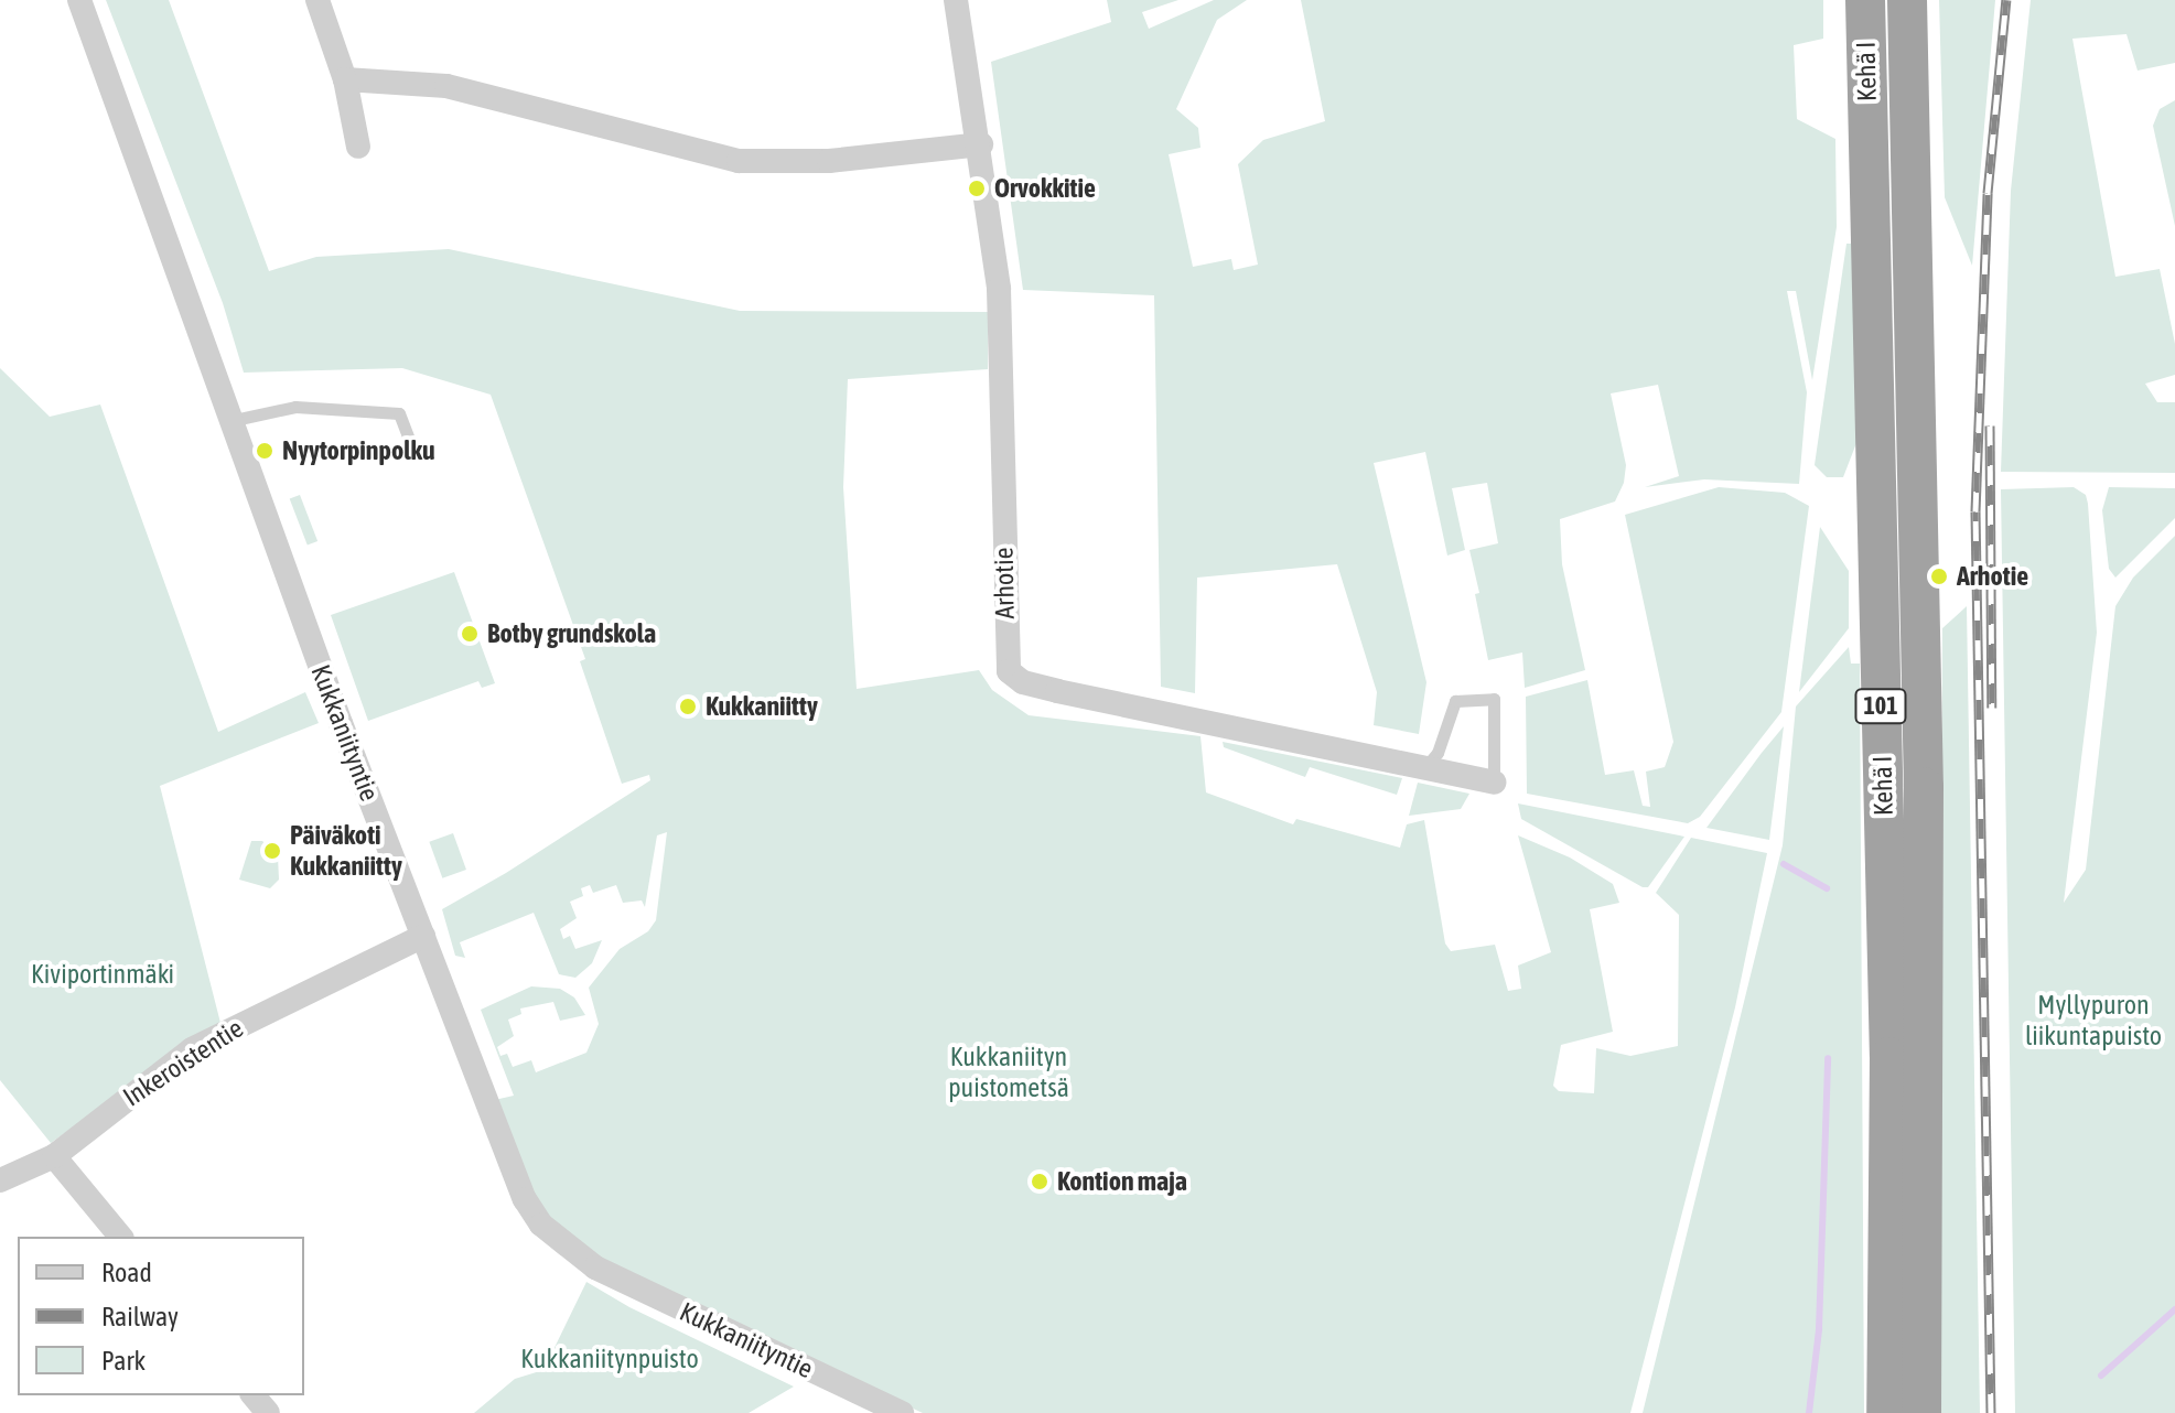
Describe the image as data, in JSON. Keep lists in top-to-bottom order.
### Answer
{
  "streets": {
    "highway": ["Kehä I", "101"],
    "street": ["Arhotie", "Kukkaniityntie", "Inkeroistentie"]
  },
  "crossings": [
    ["Kukkaniityntie", "Inkeroistentie"]
  ],
  "parks": [
    "Kiviportinmäki",
    "Myllypuron liikuntapuisto",
    "Kukkaniityn puistometsä",
    "Kukkaniitynpuisto"
  ],
  "places": [
    "Orvokkitie",
    "Nyytorpinpolku",
    "Arhotie",
    "Botby grundskola",
    "Kukkaniitty",
    "Päiväkoti Kukkaniitty",
    "Kontion maja"
  ],
  "legend": ["Road", "Railway", "Park"]
}
